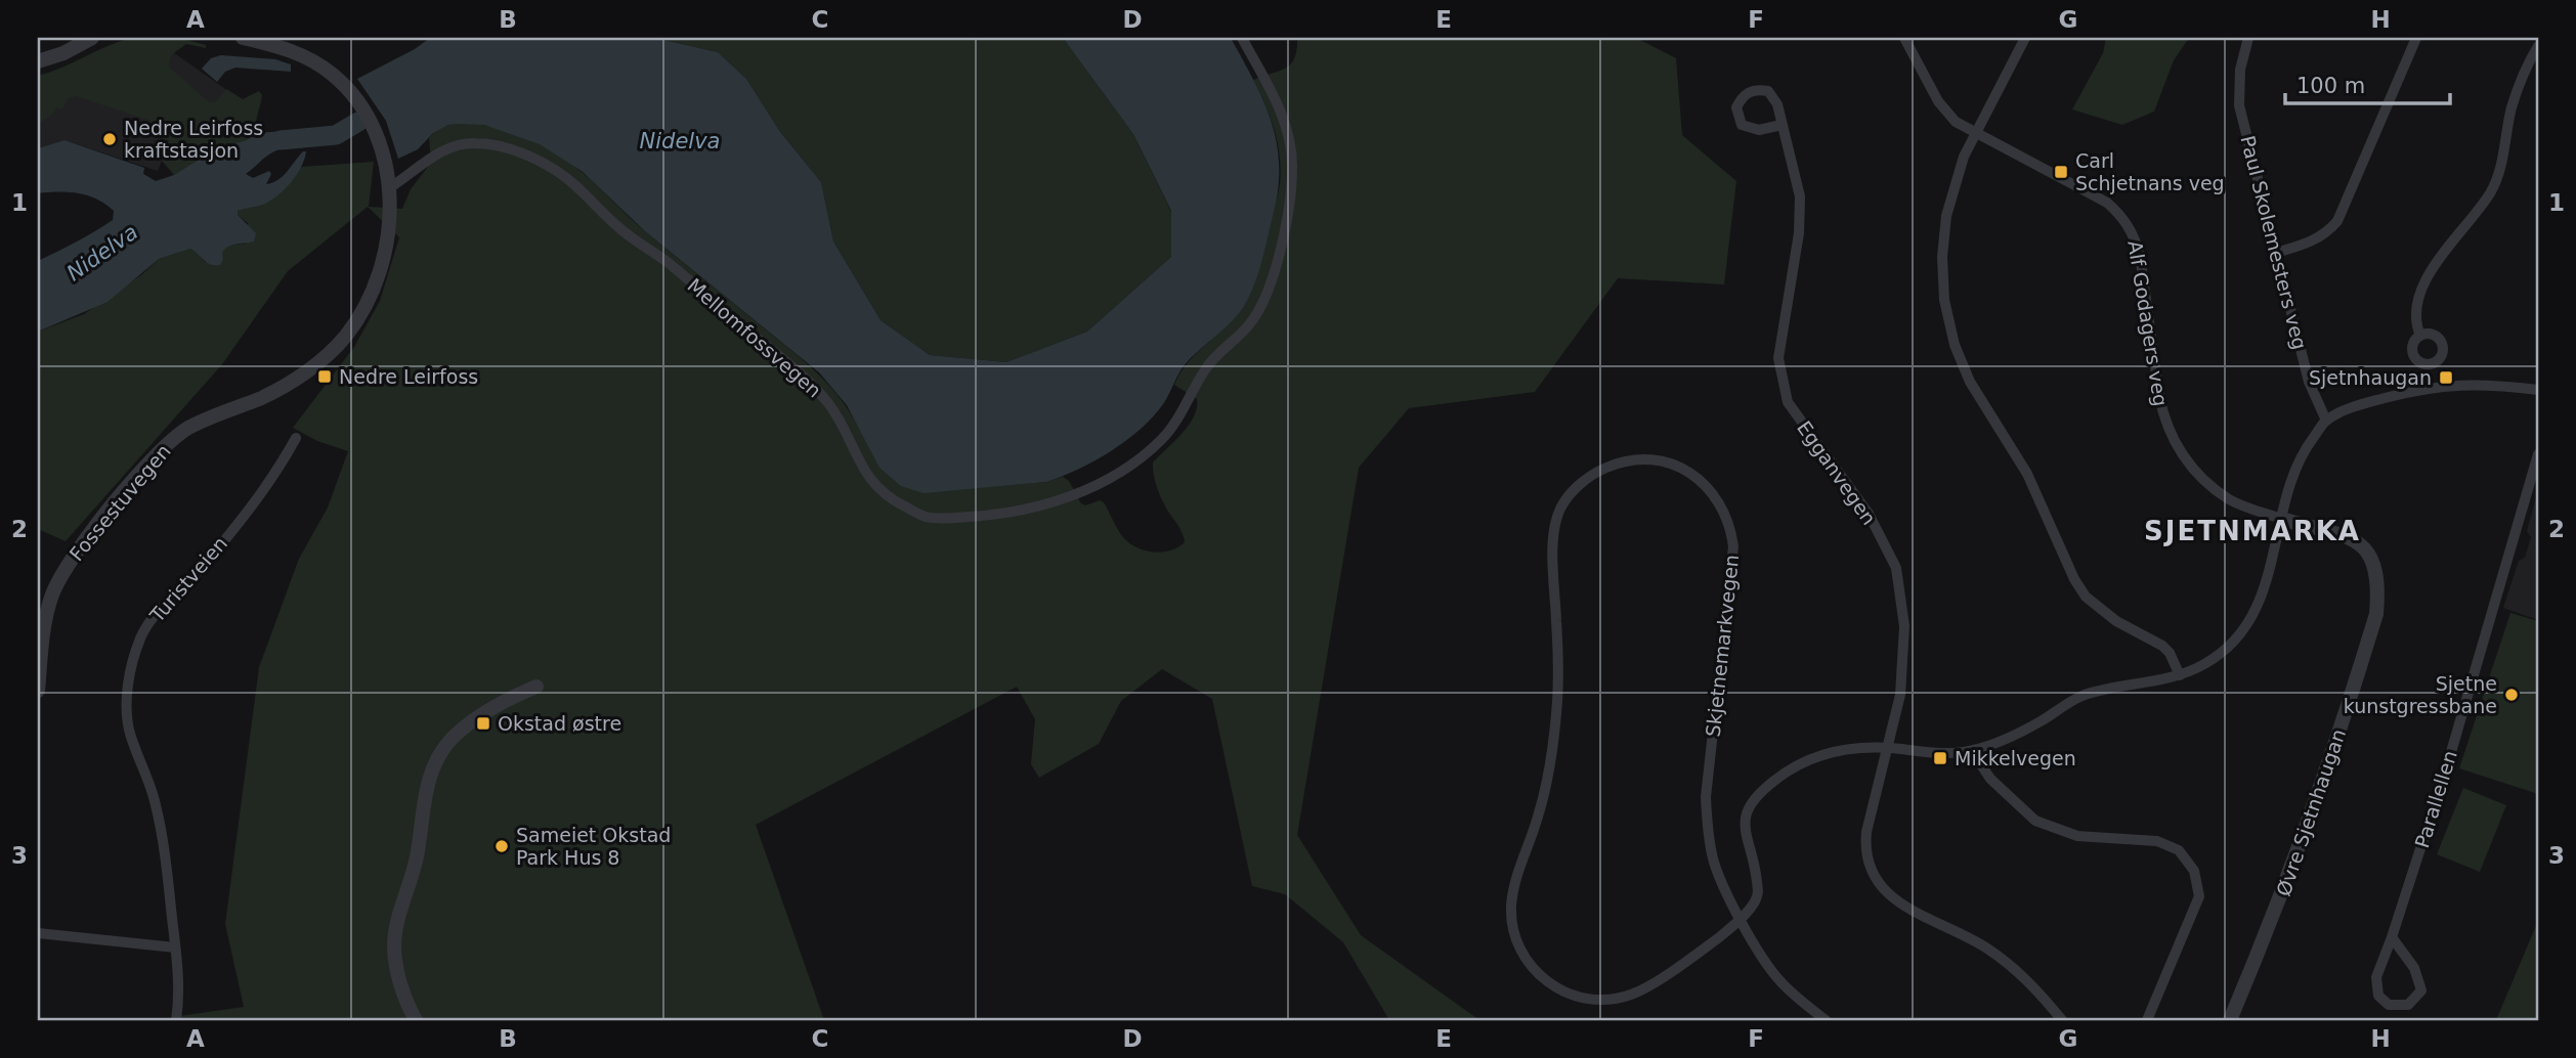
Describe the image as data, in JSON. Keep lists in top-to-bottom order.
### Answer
{
  "streets": {
    "street": [
      "Paul Skolemesters veg",
      "Alf Godagers veg",
      "Mellomfossvegen",
      "Egganvegen",
      "Fossestuvegen",
      "Turistveien",
      "Skjetnemarkvegen",
      "Parallellen",
      "Øvre Sjetnhaugan"
    ]
  },
  "crossings": [
    ["Alf Godagers veg", "Øvre Sjetnhaugan"],
    ["Mellomfossvegen", "Fossestuvegen"]
  ],
  "districts": ["SJETNMARKA"],
  "water": ["Nidelva"],
  "places": {
    "other": ["Nedre Leirfoss kraftstasjon", "Sjetne kunstgressbane", "Sameiet Okstad Park Hus 8"],
    "transit": [
      "Carl Schjetnans veg",
      "Nedre Leirfoss",
      "Sjetnhaugan",
      "Okstad østre",
      "Mikkelvegen"
    ]
  },
  "scale_bar": "100 m",
  "grid": {
    "columns": [
      "A",
      "B",
      "C",
      "D",
      "E",
      "F",
      "G",
      "H"
    ],
    "rows": ["1", "2", "3"]
  }
}
